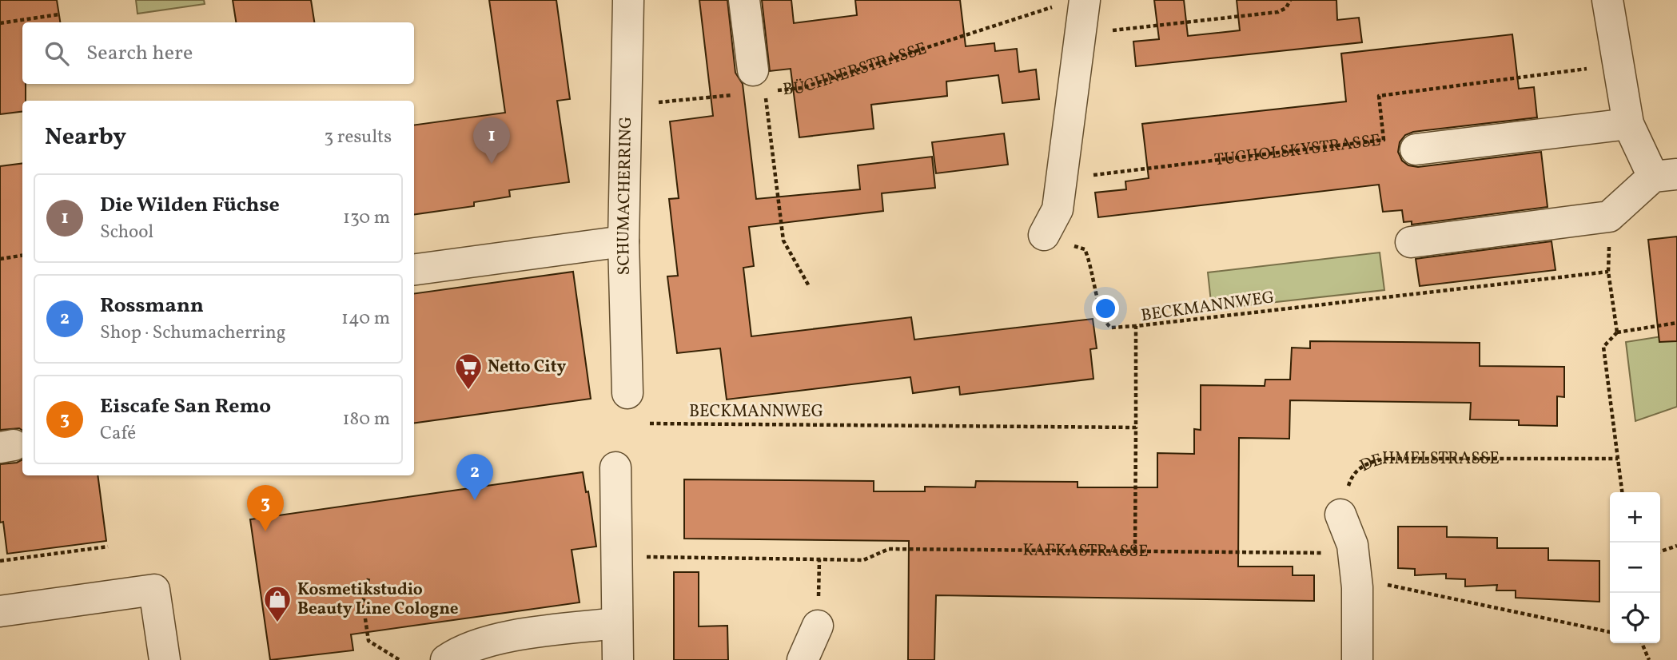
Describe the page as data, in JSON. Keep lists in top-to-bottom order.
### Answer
{
  "streets": {
    "street": ["SCHUMACHERRING"],
    "path": [
      "BÜCHNERSTRASSE",
      "TUCHOLSKYSTRASSE",
      "BECKMANNWEG",
      "DEHMELSTRASSE",
      "KAFKASTRASSE"
    ]
  },
  "places": {
    "supermarket": ["Netto City"],
    "shop": ["Kosmetikstudio Beauty Line Cologne"]
  },
  "page": {
    "search": "Search here",
    "heading": ["Nearby", "3 results"],
    "pins": ["1", "2", "3"],
    "list": [
      {
        "mark": "1",
        "name": "Die Wilden Füchse",
        "note": "School",
        "value": "130 m"
      },
      {
        "mark": "2",
        "name": "Rossmann",
        "note": "Shop · Schumacherring",
        "value": "140 m"
      },
      {
        "mark": "3",
        "name": "Eiscafe San Remo",
        "note": "Café",
        "value": "180 m"
      }
    ],
    "map_buttons": ["+", "−"]
  }
}
